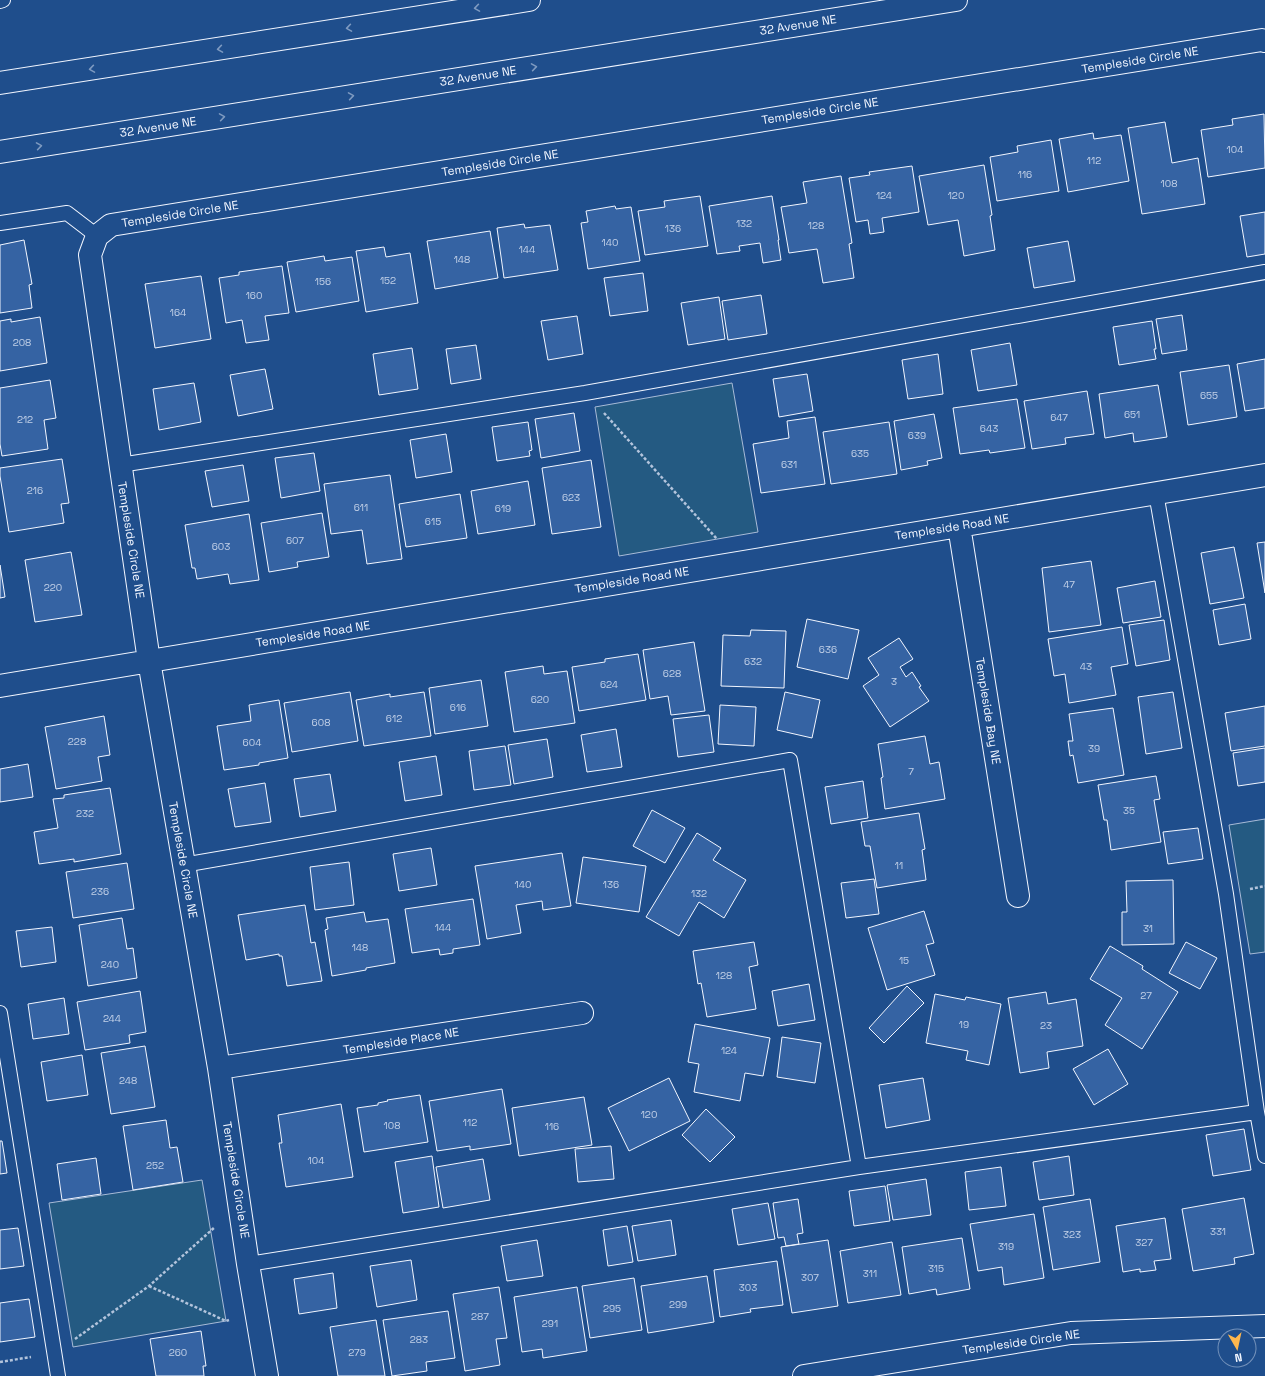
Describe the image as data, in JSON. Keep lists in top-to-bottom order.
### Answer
{
  "streets": {
    "street": [
      "32 Avenue NE",
      "Templeside Circle NE",
      "Templeside Road NE",
      "Templeside Bay NE",
      "Templeside Place NE"
    ]
  },
  "crossings": [
    ["Templeside Circle NE", "Templeside Road NE"],
    ["Templeside Circle NE", "Templeside Place NE"],
    ["Templeside Road NE", "Templeside Bay NE"]
  ],
  "house_numbers": [
    "104",
    "112",
    "116",
    "108",
    "124",
    "120",
    "132",
    "128",
    "136",
    "140",
    "144",
    "148",
    "152",
    "156",
    "160",
    "164",
    "208",
    "655",
    "651",
    "647",
    "212",
    "643",
    "639",
    "635",
    "631",
    "216",
    "623",
    "611",
    "619",
    "615",
    "607",
    "603",
    "47",
    "220",
    "636",
    "632",
    "43",
    "628",
    "3",
    "624",
    "620",
    "616",
    "612",
    "608",
    "228",
    "604",
    "39",
    "7",
    "35",
    "232",
    "11",
    "140",
    "136",
    "236",
    "132",
    "144",
    "31",
    "148",
    "15",
    "240",
    "128",
    "27",
    "244",
    "19",
    "23",
    "124",
    "248",
    "120",
    "112",
    "108",
    "116",
    "104",
    "252",
    "331",
    "323",
    "327",
    "319",
    "315",
    "311",
    "307",
    "303",
    "299",
    "295",
    "287",
    "291",
    "283",
    "260",
    "279"
  ],
  "north": "bottom"
}
